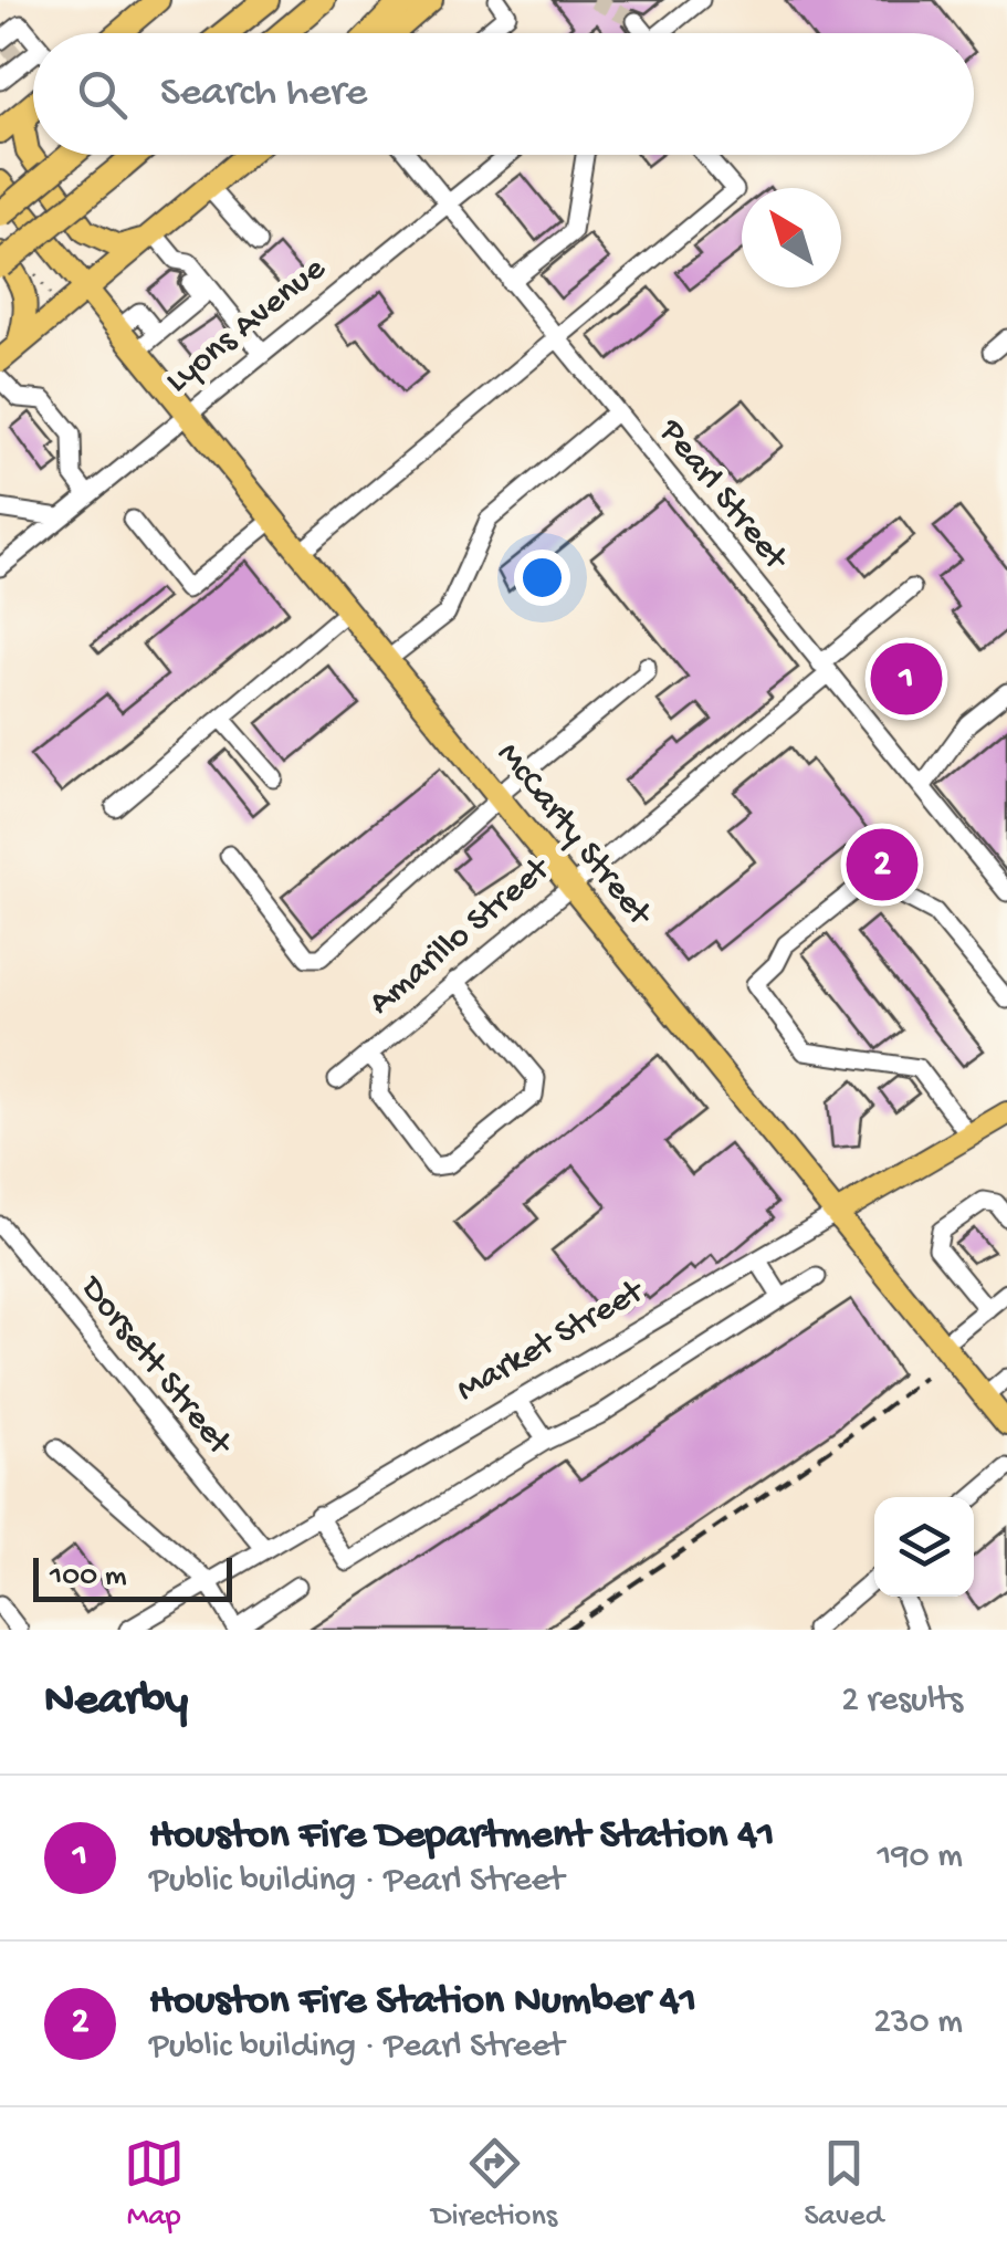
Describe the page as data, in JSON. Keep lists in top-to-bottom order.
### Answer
{
  "streets": {
    "main road": ["McCarty Street", "Market Street"],
    "street": [
      "Lyons Avenue",
      "Pearl Street",
      "Amarillo Street",
      "Dorsett Street"
    ]
  },
  "crossings": [
    ["Lyons Avenue", "Pearl Street"],
    ["Lyons Avenue", "McCarty Street"],
    ["Pearl Street", "Amarillo Street"],
    ["McCarty Street", "Amarillo Street"],
    ["McCarty Street", "Market Street"],
    ["Market Street", "Dorsett Street"]
  ],
  "scale_bar": "100 m",
  "north": "top left",
  "page": {
    "search": "Search here",
    "pins": ["1", "2"],
    "scale": "100 m",
    "heading": ["Nearby", "2 results"],
    "list": [
      {
        "mark": "1",
        "name": "Houston Fire Department Station 41",
        "note": "Public building · Pearl Street",
        "value": "190 m"
      },
      {
        "mark": "2",
        "name": "Houston Fire Station Number 41",
        "note": "Public building · Pearl Street",
        "value": "230 m"
      }
    ],
    "nav": ["Map", "Directions", "Saved"]
  }
}
